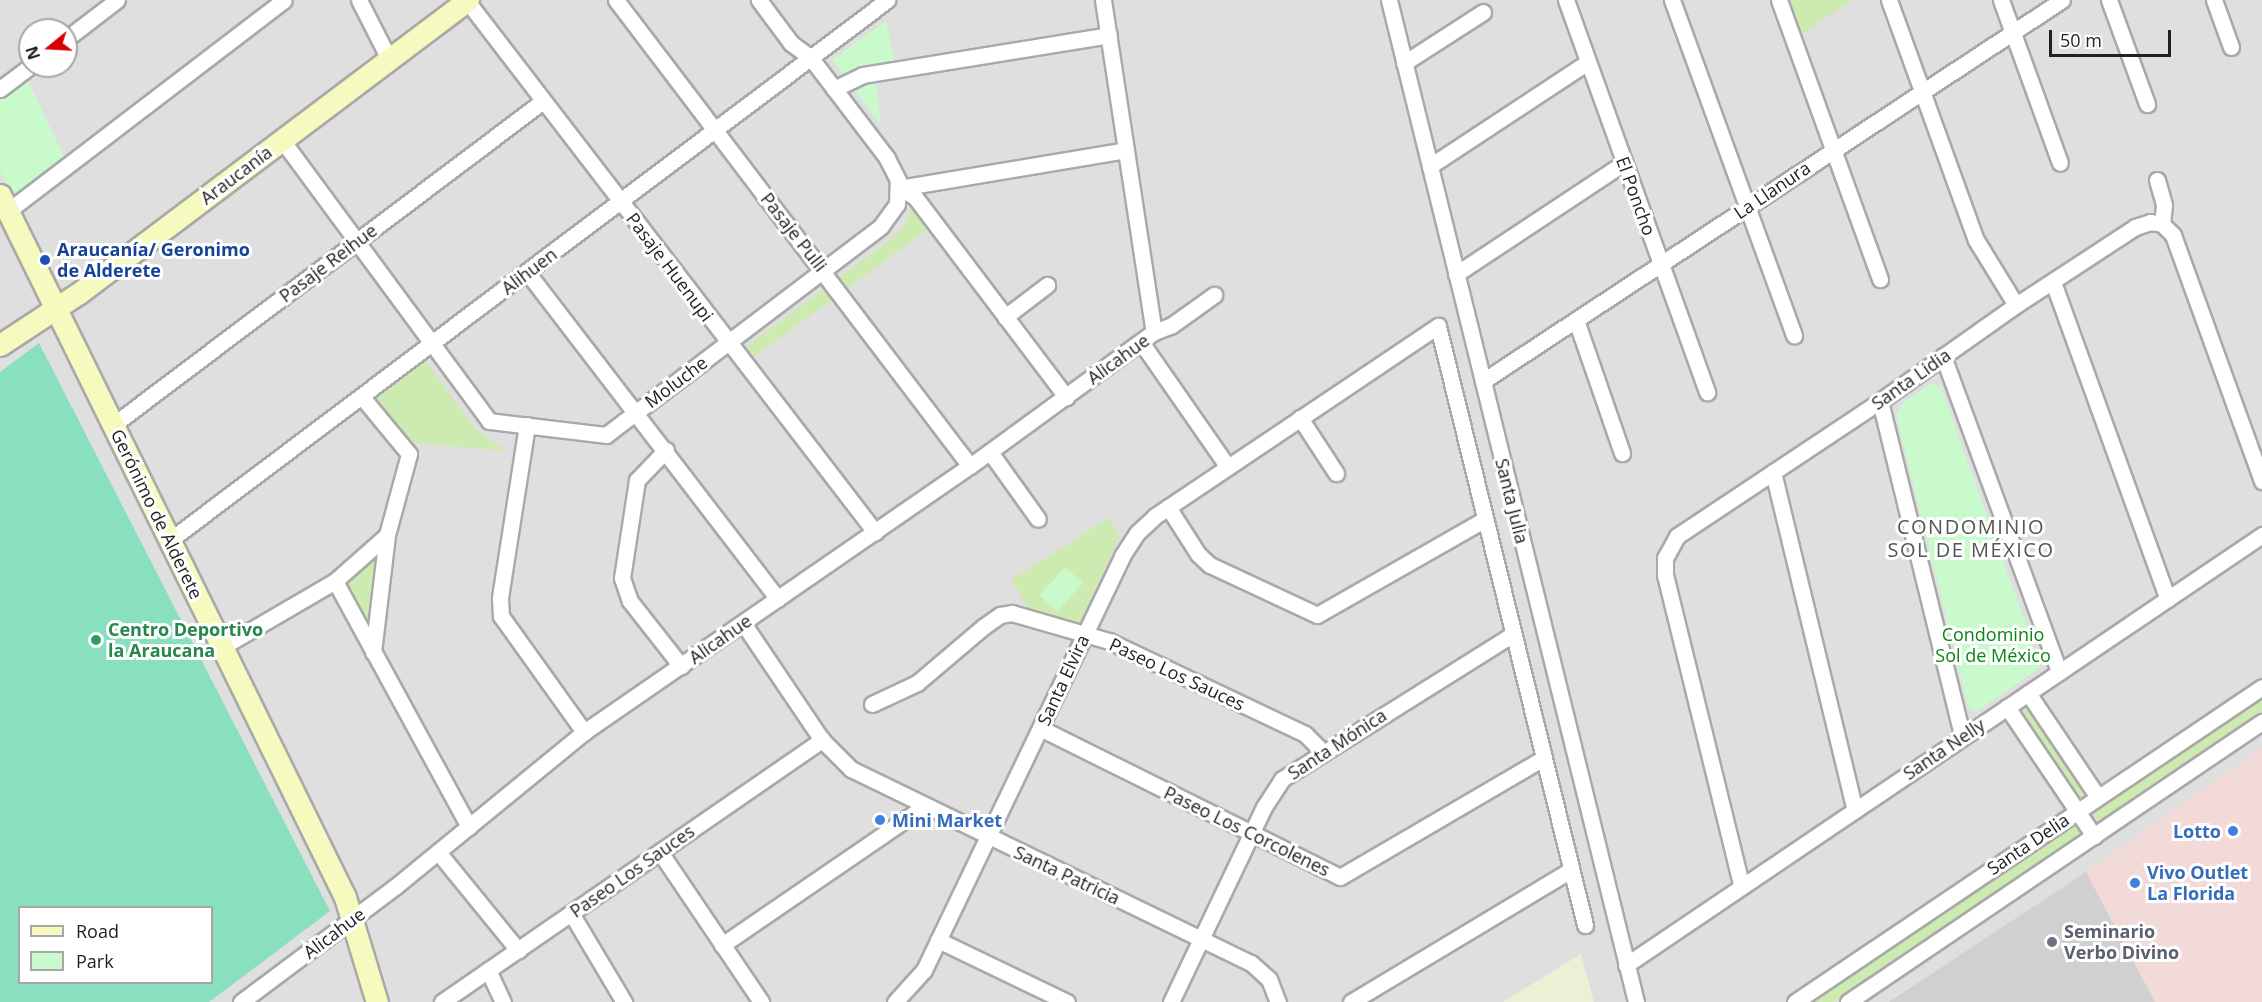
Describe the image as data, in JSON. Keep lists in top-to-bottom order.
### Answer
{
  "streets": {
    "street": [
      "Araucanía",
      "La Llanura",
      "El Poncho",
      "Pasaje Pulli",
      "Pasaje Reihue",
      "Pasaje Huenupi",
      "Alihuen",
      "Alicahue",
      "Santa Lidia",
      "Moluche",
      "Santa Julia",
      "Gerónimo de Alderete",
      "Paseo Los Sauces",
      "Santa Elvira",
      "Santa Mónica",
      "Santa Nelly",
      "Paseo Los Corcolenes",
      "Santa Delia",
      "Santa Patricia"
    ]
  },
  "crossings": [
    ["Araucanía", "Pasaje Huenupi"],
    ["Araucanía", "Moluche"],
    ["Araucanía", "Gerónimo de Alderete"],
    ["La Llanura", "El Poncho"],
    ["La Llanura", "Santa Julia"],
    ["Pasaje Pulli", "Alihuen"],
    ["Pasaje Pulli", "Alicahue"],
    ["Pasaje Pulli", "Moluche"],
    ["Pasaje Reihue", "Pasaje Huenupi"],
    ["Pasaje Reihue", "Moluche"],
    ["Pasaje Reihue", "Gerónimo de Alderete"],
    ["Pasaje Huenupi", "Alihuen"],
    ["Pasaje Huenupi", "Alicahue"],
    ["Pasaje Huenupi", "Moluche"],
    ["Alihuen", "Moluche"],
    ["Alihuen", "Gerónimo de Alderete"],
    ["Alicahue", "Gerónimo de Alderete"],
    ["Alicahue", "Santa Patricia"],
    ["Santa Lidia", "Santa Nelly"],
    ["Santa Julia", "Santa Elvira"],
    ["Santa Julia", "Santa Mónica"],
    ["Santa Julia", "Santa Nelly"],
    ["Santa Julia", "Paseo Los Corcolenes"],
    ["Paseo Los Sauces", "Santa Elvira"],
    ["Paseo Los Sauces", "Santa Mónica"],
    ["Paseo Los Sauces", "Santa Patricia"],
    ["Santa Elvira", "Paseo Los Corcolenes"],
    ["Santa Elvira", "Santa Patricia"],
    ["Santa Mónica", "Paseo Los Corcolenes"],
    ["Santa Mónica", "Santa Patricia"]
  ],
  "districts": ["CONDOMINIO SOL DE MÉXICO"],
  "parks": ["Condominio Sol de México"],
  "places": [
    "Araucanía/ Geronimo de Alderete",
    "Centro Deportivo la Araucana",
    "Mini Market",
    "Lotto",
    "Vivo Outlet La Florida",
    "Seminario Verbo Divino"
  ],
  "legend": ["Road", "Park"],
  "scale_bar": "50 m",
  "north": "left"
}
